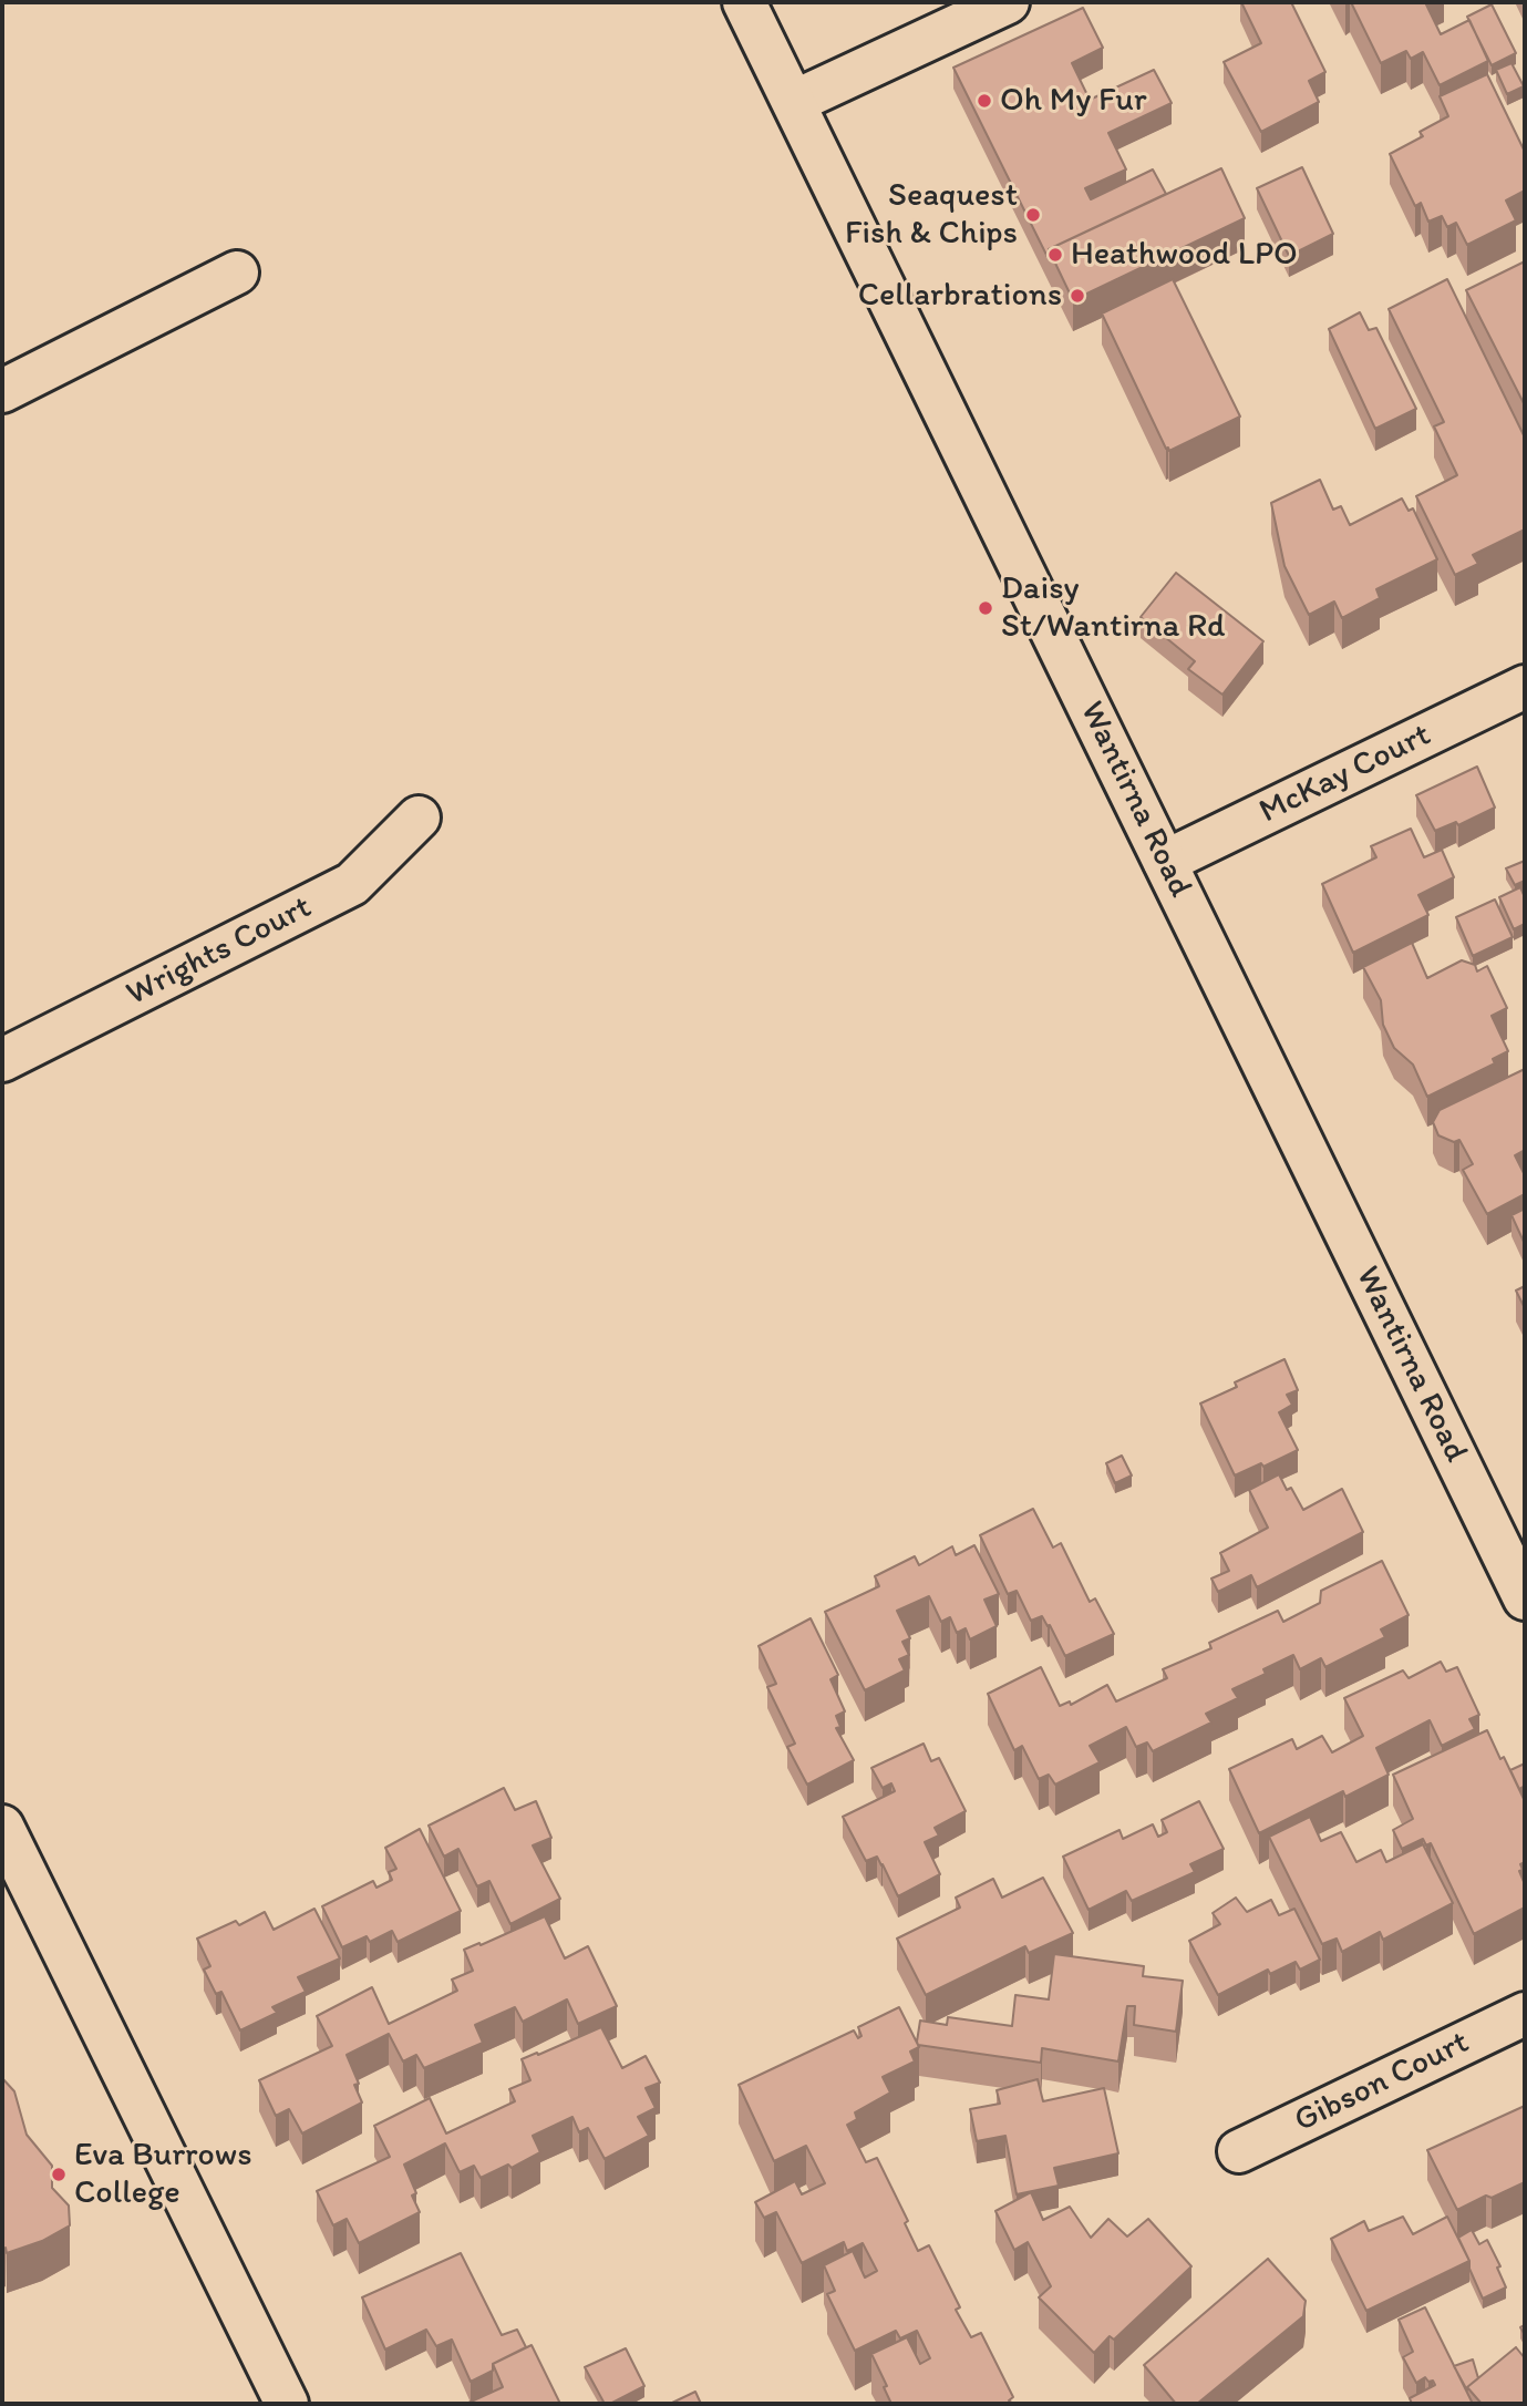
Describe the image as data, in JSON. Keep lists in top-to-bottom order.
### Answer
{
  "streets": {
    "street": [
      "McKay Court",
      "Wantirna Road",
      "Wrights Court",
      "Gibson Court"
    ]
  },
  "crossings": [
    ["McKay Court", "Wantirna Road"]
  ],
  "places": [
    "Oh My Fur",
    "Seaquest Fish & Chips",
    "Heathwood LPO",
    "Cellarbrations",
    "Daisy St/Wantirna Rd",
    "Eva Burrows College"
  ]
}
